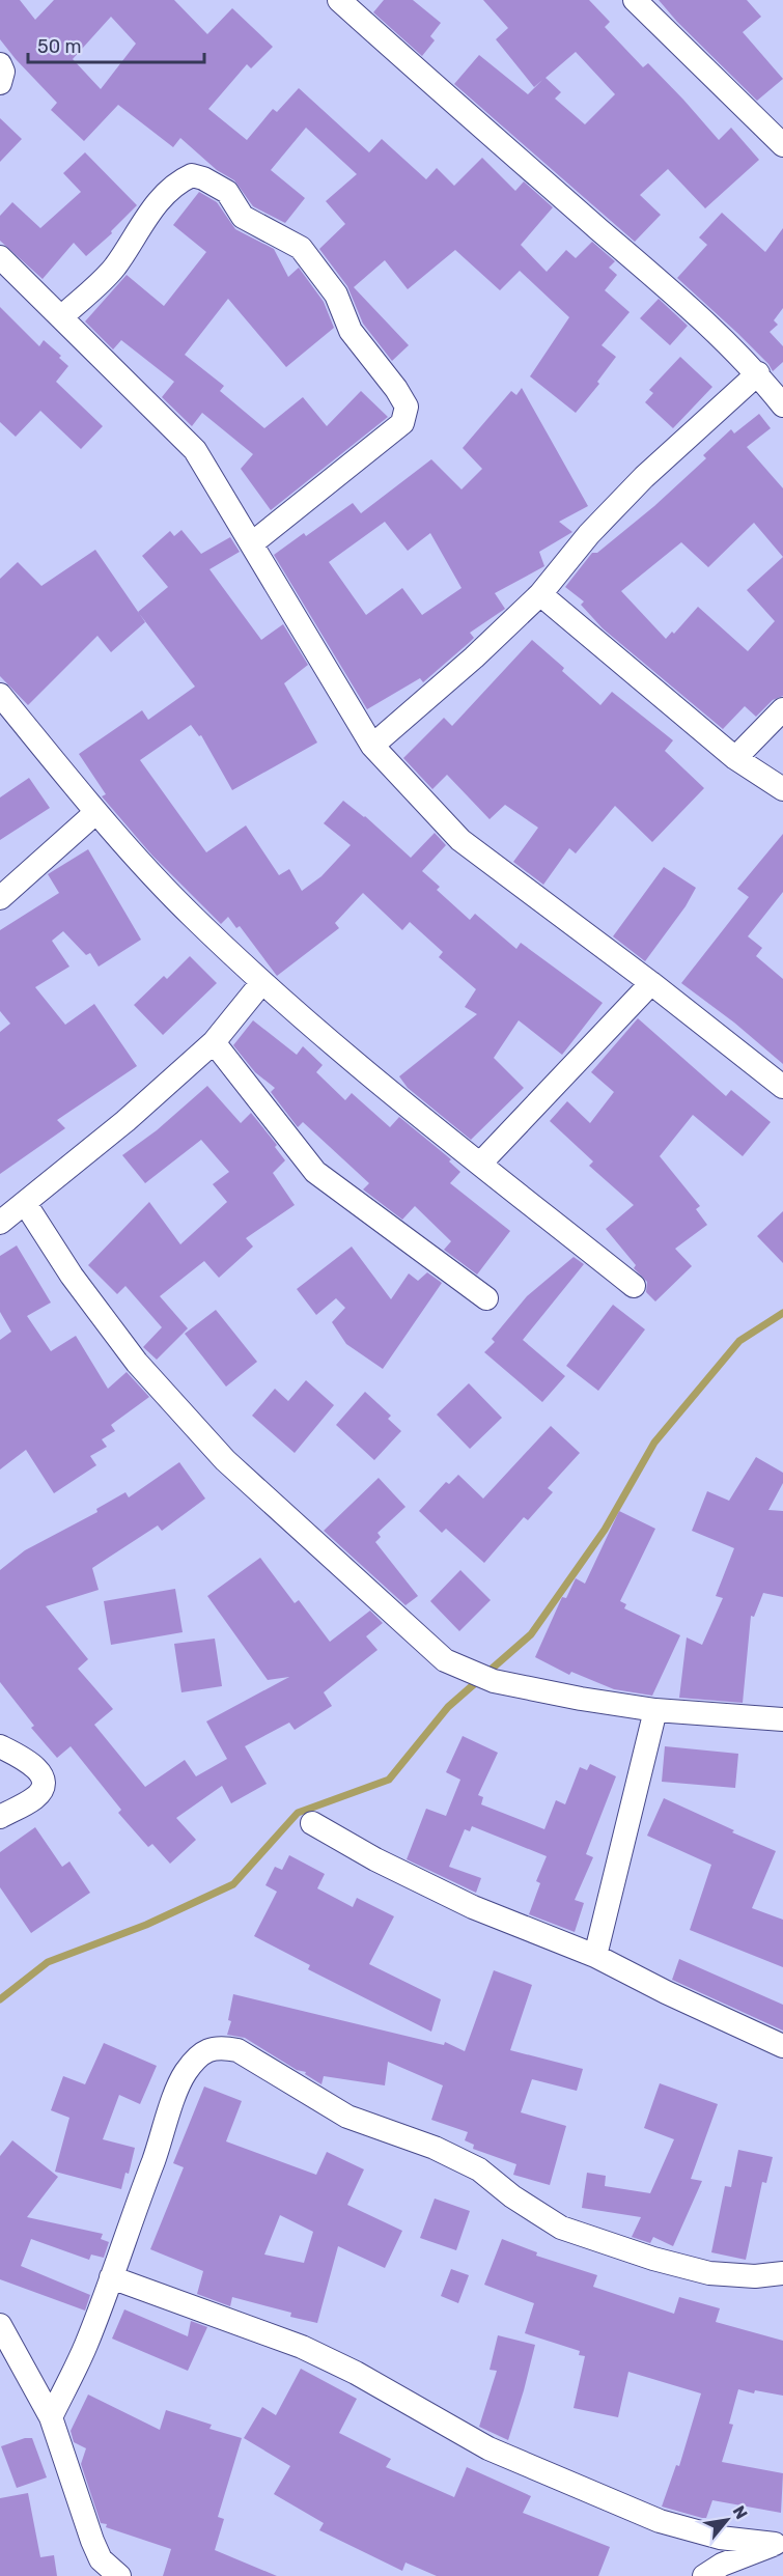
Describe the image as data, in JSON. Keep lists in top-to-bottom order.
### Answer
{
  "scale_bar": "50 m",
  "north": "top right"
}
